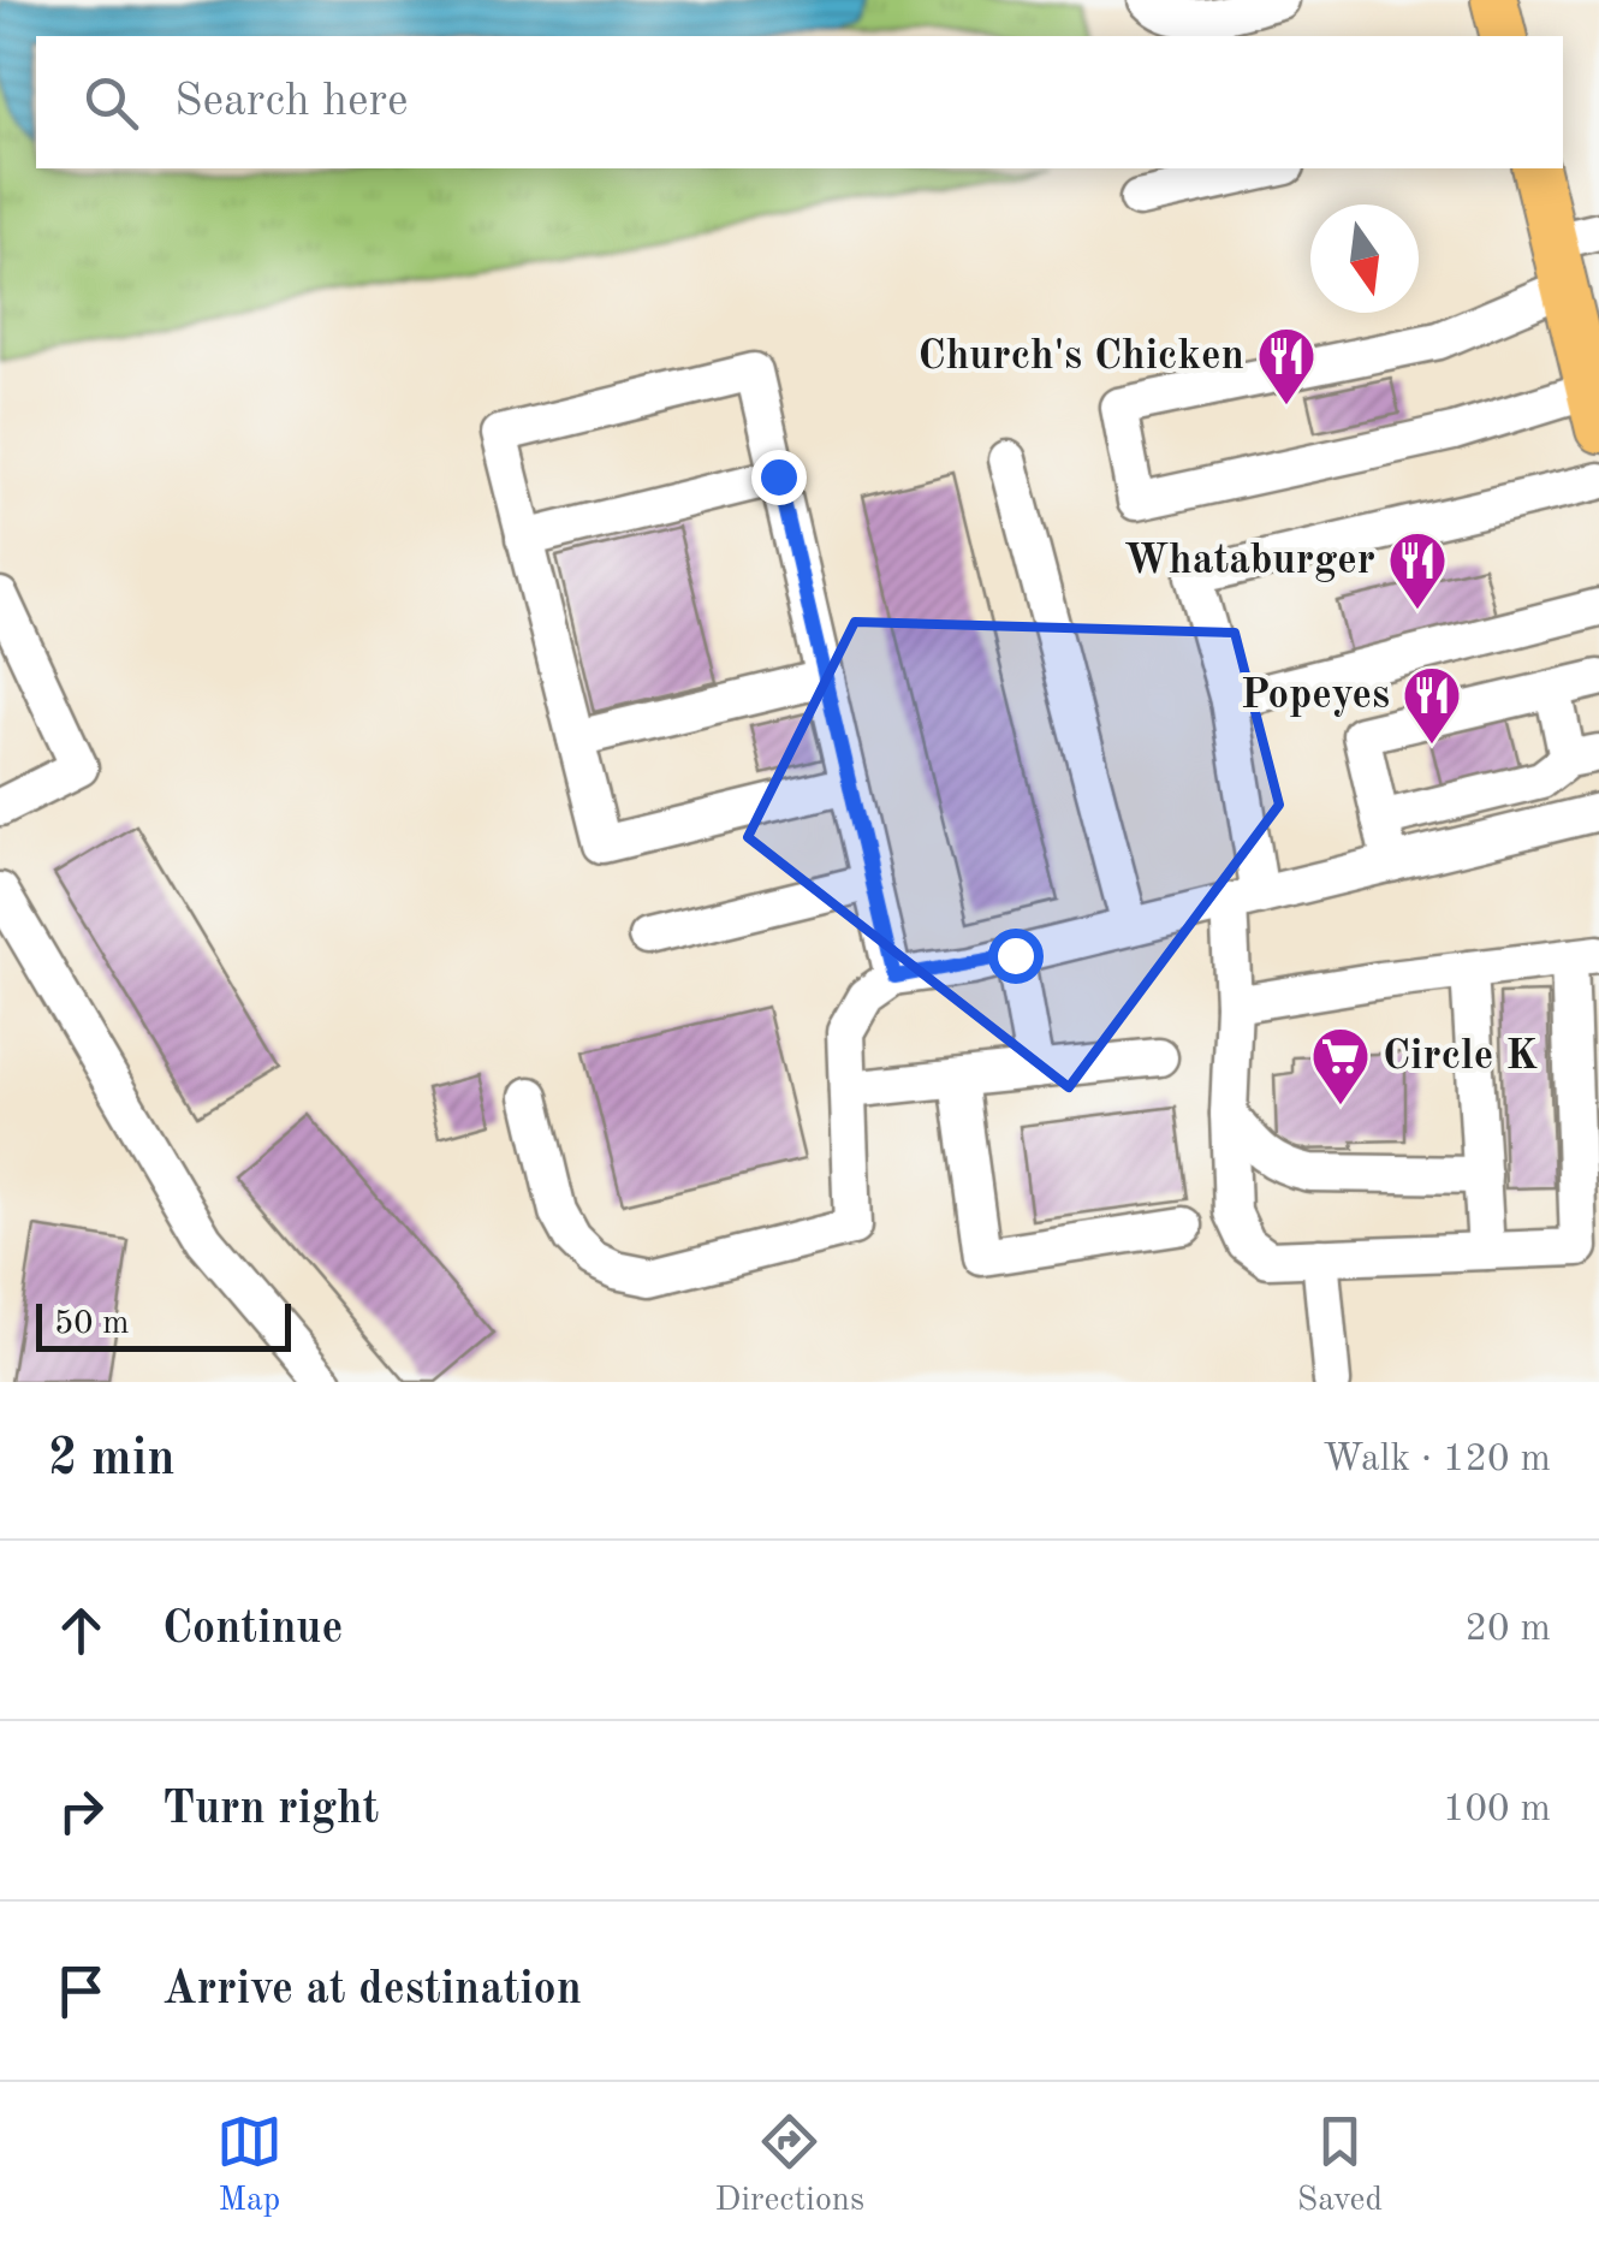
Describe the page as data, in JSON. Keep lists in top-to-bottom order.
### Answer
{
  "places": {
    "restaurant": ["Church's Chicken", "Whataburger", "Popeyes"],
    "supermarket": ["Circle K"]
  },
  "scale_bar": "50 m",
  "north": "bottom",
  "page": {
    "search": "Search here",
    "scale": "50 m",
    "heading": ["2 min", "Walk · 120 m"],
    "list": [
      ["Continue", "20 m"],
      ["Turn right", "100 m"],
      "Arrive at destination"
    ],
    "nav": ["Map", "Directions", "Saved"]
  }
}
